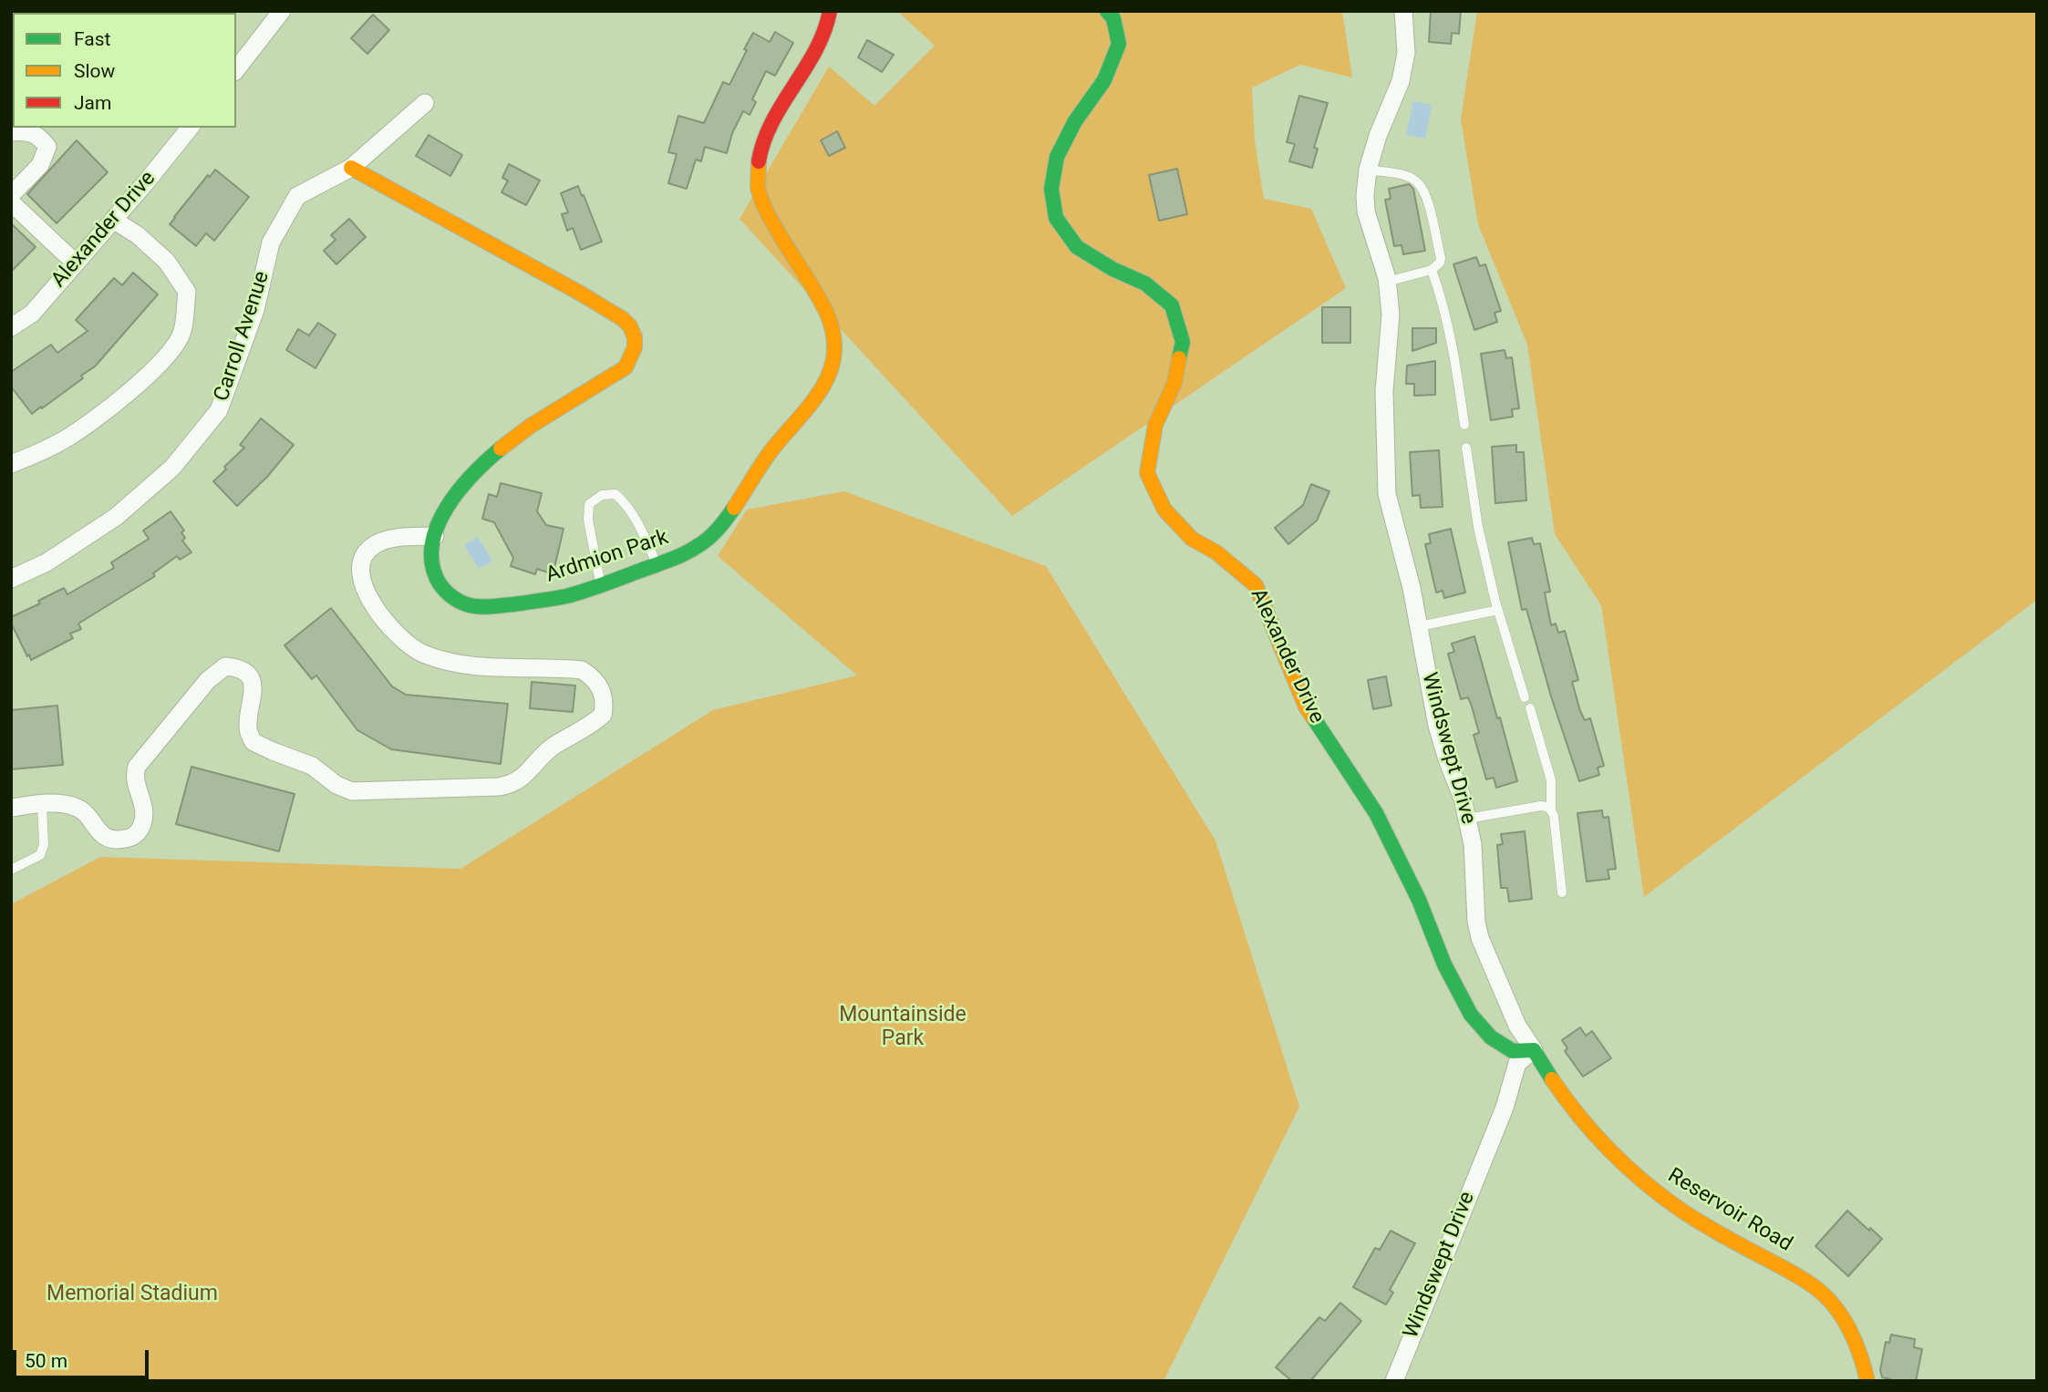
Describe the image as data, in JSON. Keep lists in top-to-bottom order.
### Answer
{
  "streets": {
    "street": [
      "Alexander Drive",
      "Carroll Avenue",
      "Ardmion Park",
      "Windswept Drive",
      "Reservoir Road"
    ]
  },
  "crossings": [
    ["Alexander Drive", "Windswept Drive"],
    ["Alexander Drive", "Reservoir Road"],
    ["Carroll Avenue", "Ardmion Park"],
    ["Windswept Drive", "Reservoir Road"]
  ],
  "parks": ["Mountainside Park", "Memorial Stadium"],
  "legend": ["Fast", "Slow", "Jam"],
  "scale_bar": "50 m"
}
